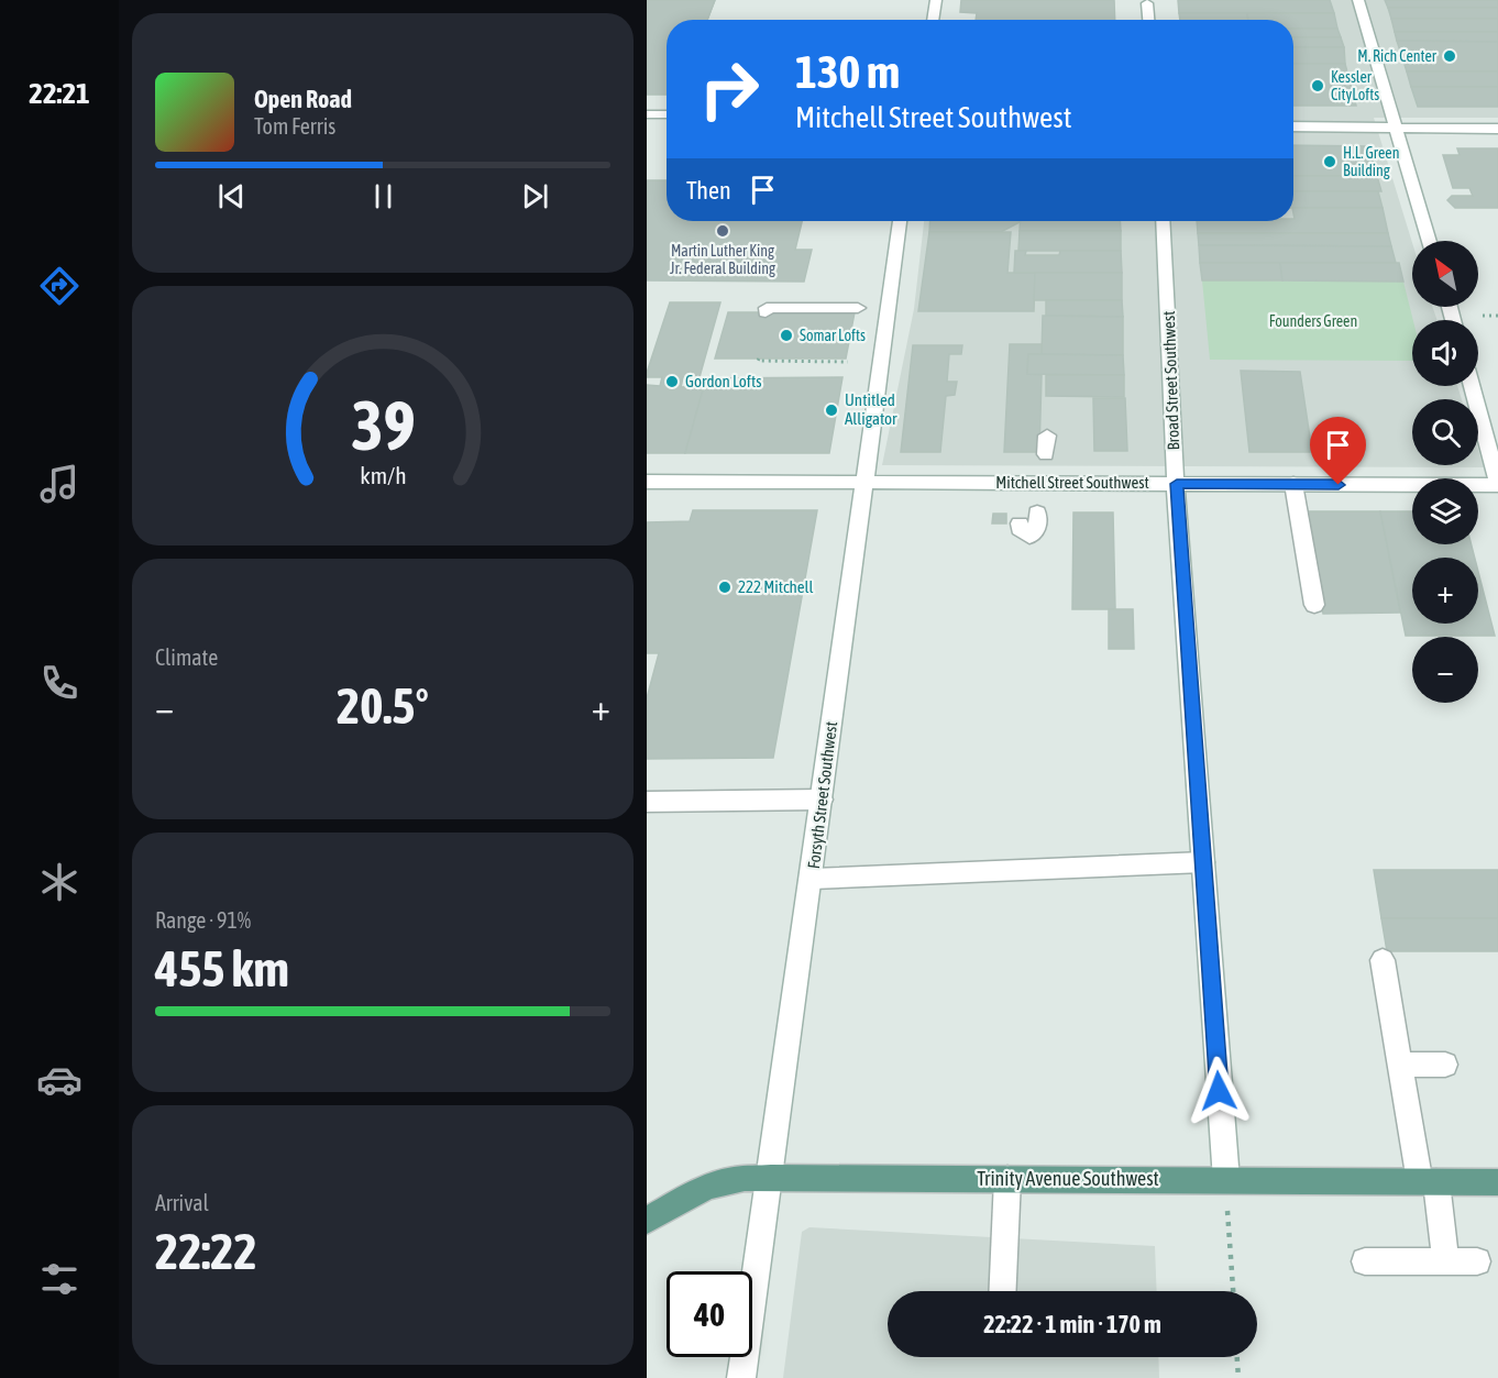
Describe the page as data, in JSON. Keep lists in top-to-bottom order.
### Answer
{
  "streets": {
    "main road": ["Trinity Avenue Southwest"],
    "street": ["Broad Street Southwest", "Mitchell Street Southwest", "Forsyth Street Southwest"]
  },
  "crossings": [
    ["Broad Street Southwest", "Mitchell Street Southwest"],
    ["Broad Street Southwest", "Trinity Avenue Southwest"],
    ["Mitchell Street Southwest", "Forsyth Street Southwest"],
    ["Forsyth Street Southwest", "Trinity Avenue Southwest"]
  ],
  "parks": ["Founders Green"],
  "places": [
    "M. Rich Center",
    "Kessler CityLofts",
    "H.L. Green Building",
    "Martin Luther King Jr. Federal Building",
    "Somar Lofts",
    "Gordon Lofts",
    "Untitled Alligator",
    "222 Mitchell"
  ],
  "north": "top left",
  "page": {
    "tabs": "22:21",
    "turn": ["130 m", "Mitchell Street Southwest"],
    "song": ["Open Road", "Tom Ferris"],
    "then": "Then",
    "map_buttons": ["+", "−"],
    "tile": [
      "Climate",
      ["Range · 91%", "455 km"],
      ["Arrival", "22:22"]
    ],
    "heat": ["−", "20.5°", "+"],
    "limit": "40",
    "trip": "22:22 · 1 min · 170 m",
    "gauge": ["39", "km/h"]
  }
}
